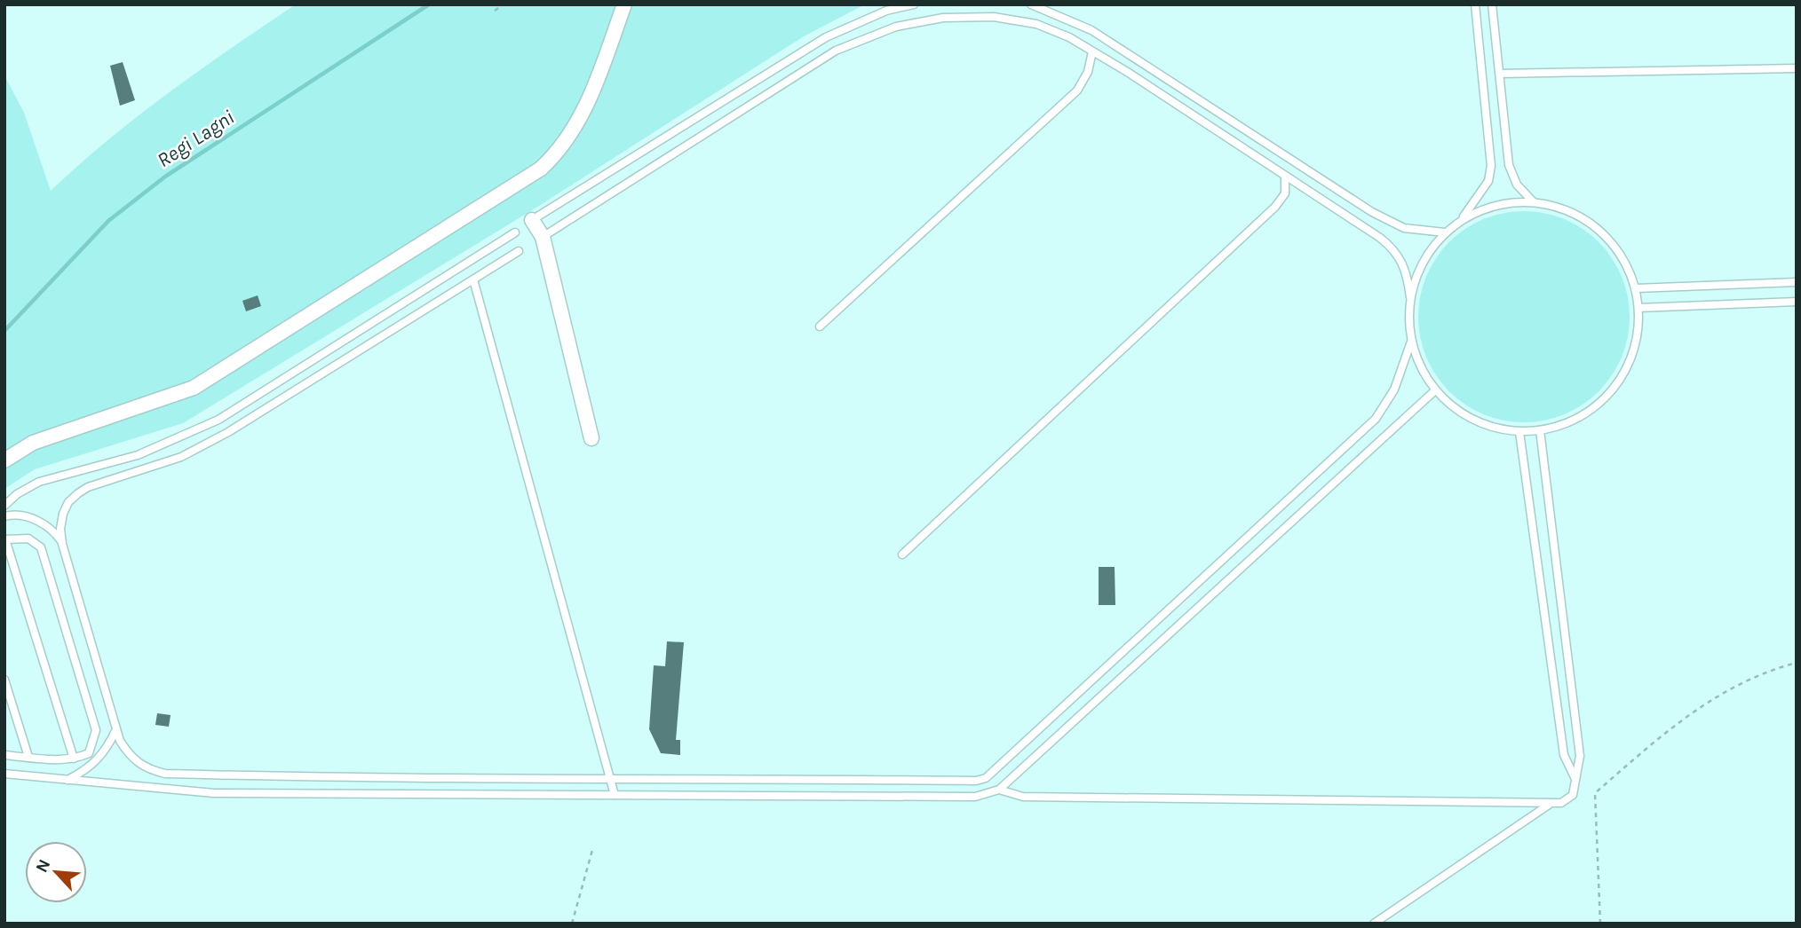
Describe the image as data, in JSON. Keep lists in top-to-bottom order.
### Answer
{
  "water": ["Regi Lagni"],
  "north": "top left"
}
